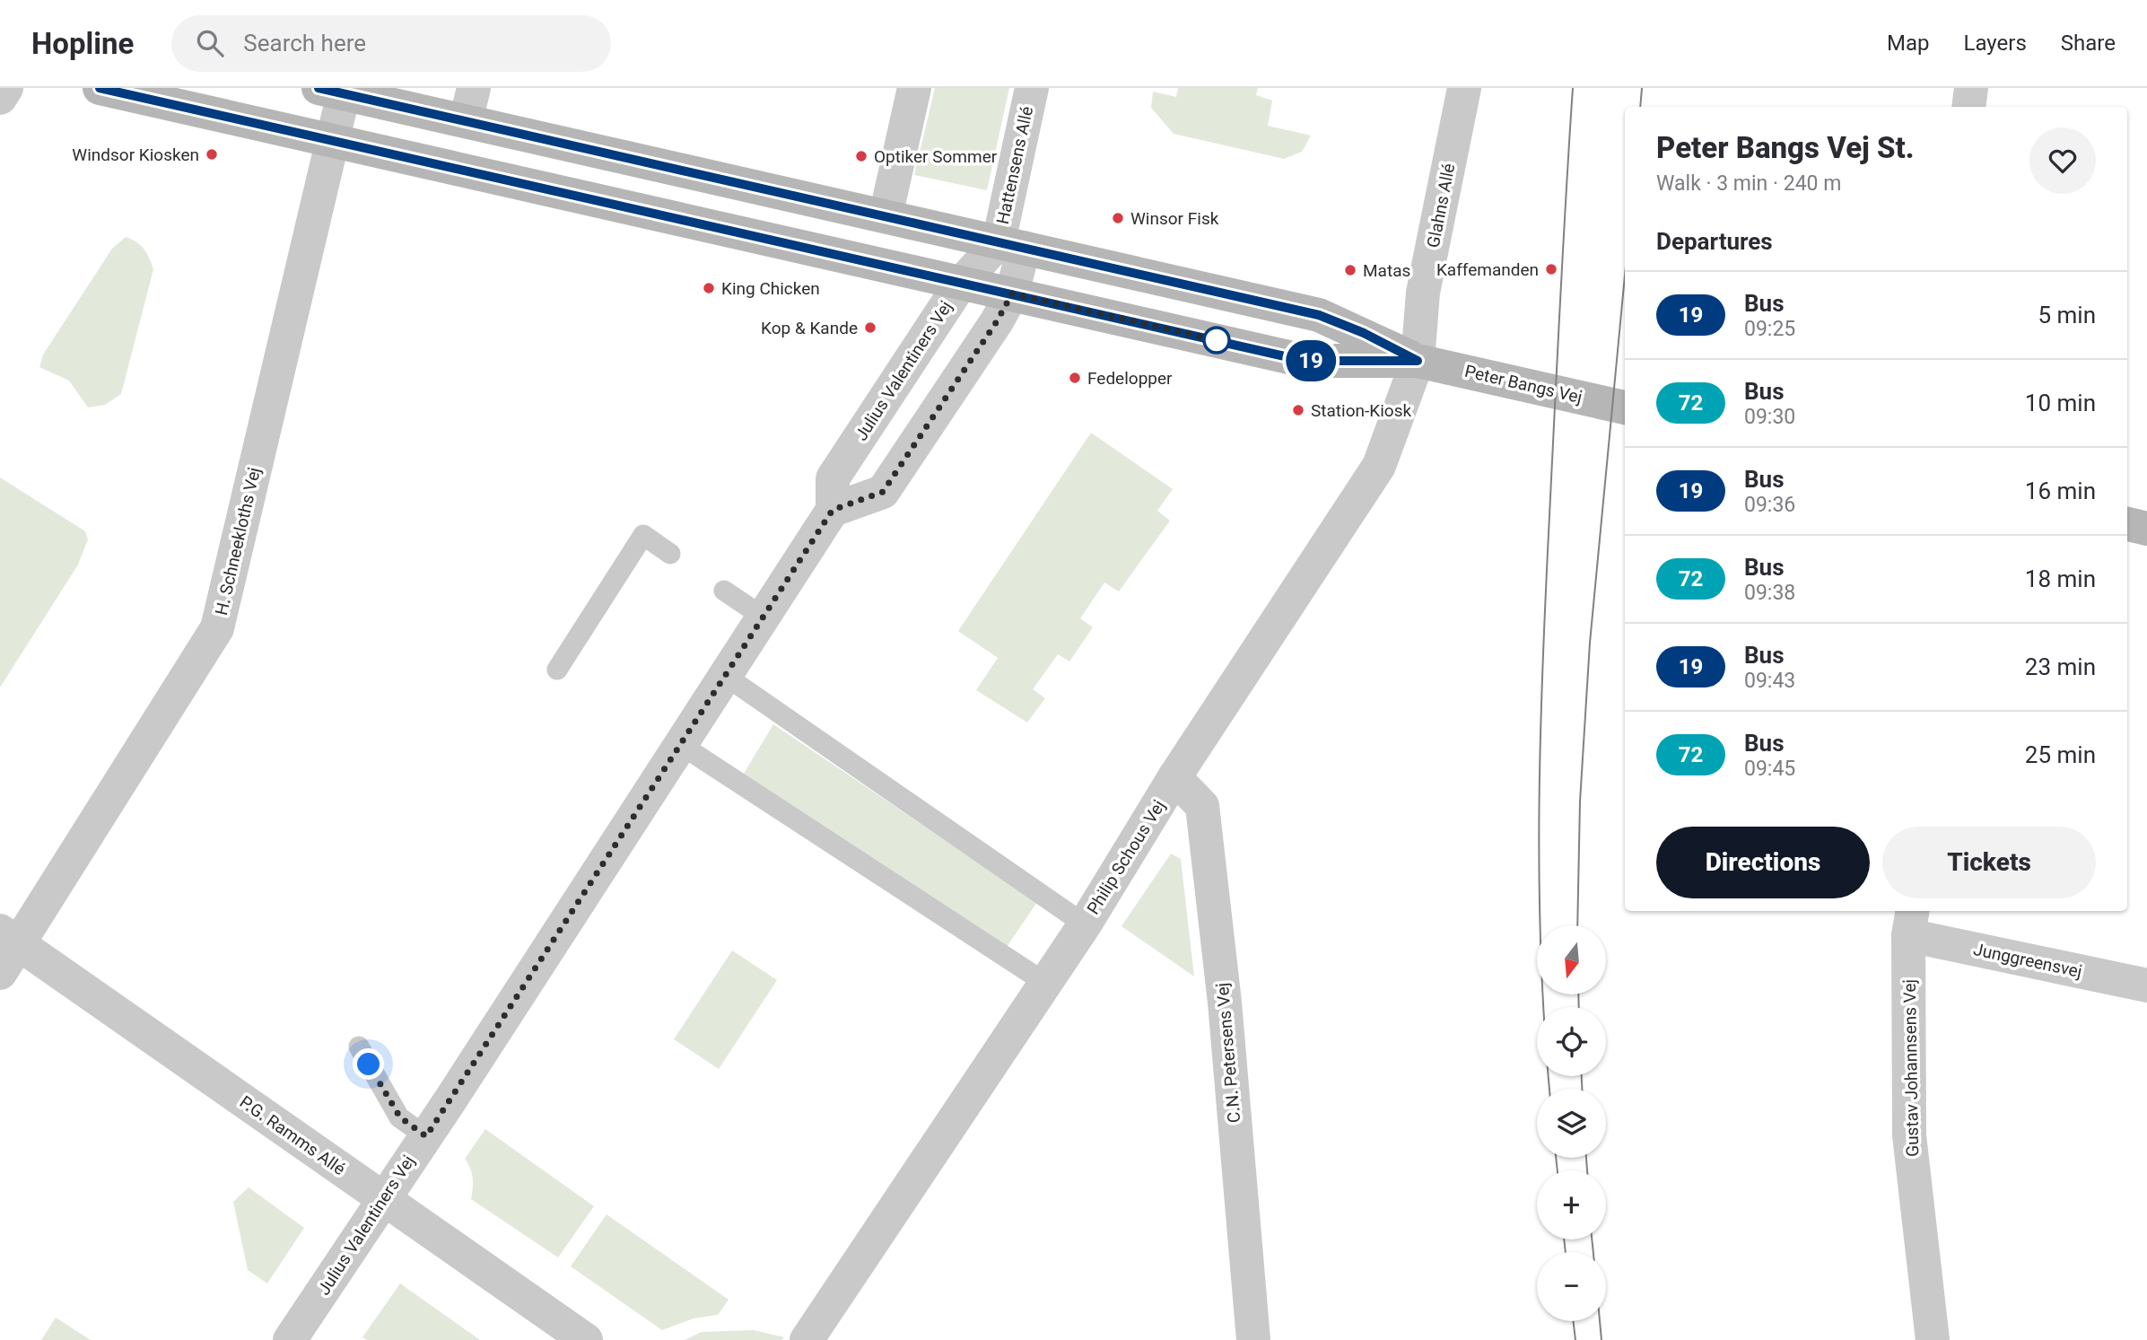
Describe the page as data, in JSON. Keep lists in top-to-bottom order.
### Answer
{
  "streets": {
    "street": [
      "Hattensens Allé",
      "Glahns Allé",
      "Julius Valentiners Vej",
      "Peter Bangs Vej",
      "H. Schneekloths Vej",
      "Philip Schous Vej",
      "Junggreensvej",
      "C.N. Petersens Vej",
      "Gustav Johannsens Vej",
      "P.G. Ramms Allé"
    ]
  },
  "crossings": [
    ["Hattensens Allé", "Julius Valentiners Vej"],
    ["Hattensens Allé", "Peter Bangs Vej"],
    ["Glahns Allé", "Peter Bangs Vej"],
    ["Glahns Allé", "Philip Schous Vej"],
    ["Julius Valentiners Vej", "Peter Bangs Vej"],
    ["Julius Valentiners Vej", "P.G. Ramms Allé"],
    ["Peter Bangs Vej", "H. Schneekloths Vej"],
    ["Peter Bangs Vej", "Philip Schous Vej"],
    ["H. Schneekloths Vej", "P.G. Ramms Allé"],
    ["Philip Schous Vej", "C.N. Petersens Vej"],
    ["Junggreensvej", "Gustav Johannsens Vej"]
  ],
  "places": [
    "Windsor Kiosken",
    "Optiker Sommer",
    "Winsor Fisk",
    "Kaffemanden",
    "Matas",
    "King Chicken",
    "Kop & Kande",
    "Fedelopper",
    "Station-Kiosk"
  ],
  "lines": ["bus line 19"],
  "north": "bottom",
  "page": {
    "header": "Hopline",
    "search": "Search here",
    "nav": ["Map", "Layers", "Share"],
    "on_map": "19",
    "heading": [
      ["Peter Bangs Vej St.", "Walk · 3 min · 240 m"],
      "Departures"
    ],
    "list": [
      {
        "mark": "19",
        "name": "Bus",
        "note": "09:25",
        "value": "5 min"
      },
      {
        "mark": "72",
        "name": "Bus",
        "note": "09:30",
        "value": "10 min"
      },
      {
        "mark": "19",
        "name": "Bus",
        "note": "09:36",
        "value": "16 min"
      },
      {
        "mark": "72",
        "name": "Bus",
        "note": "09:38",
        "value": "18 min"
      },
      {
        "mark": "19",
        "name": "Bus",
        "note": "09:43",
        "value": "23 min"
      },
      {
        "mark": "72",
        "name": "Bus",
        "note": "09:45",
        "value": "25 min"
      }
    ],
    "buttons": ["Directions", "Tickets"],
    "map_buttons": ["+", "−"]
  }
}
